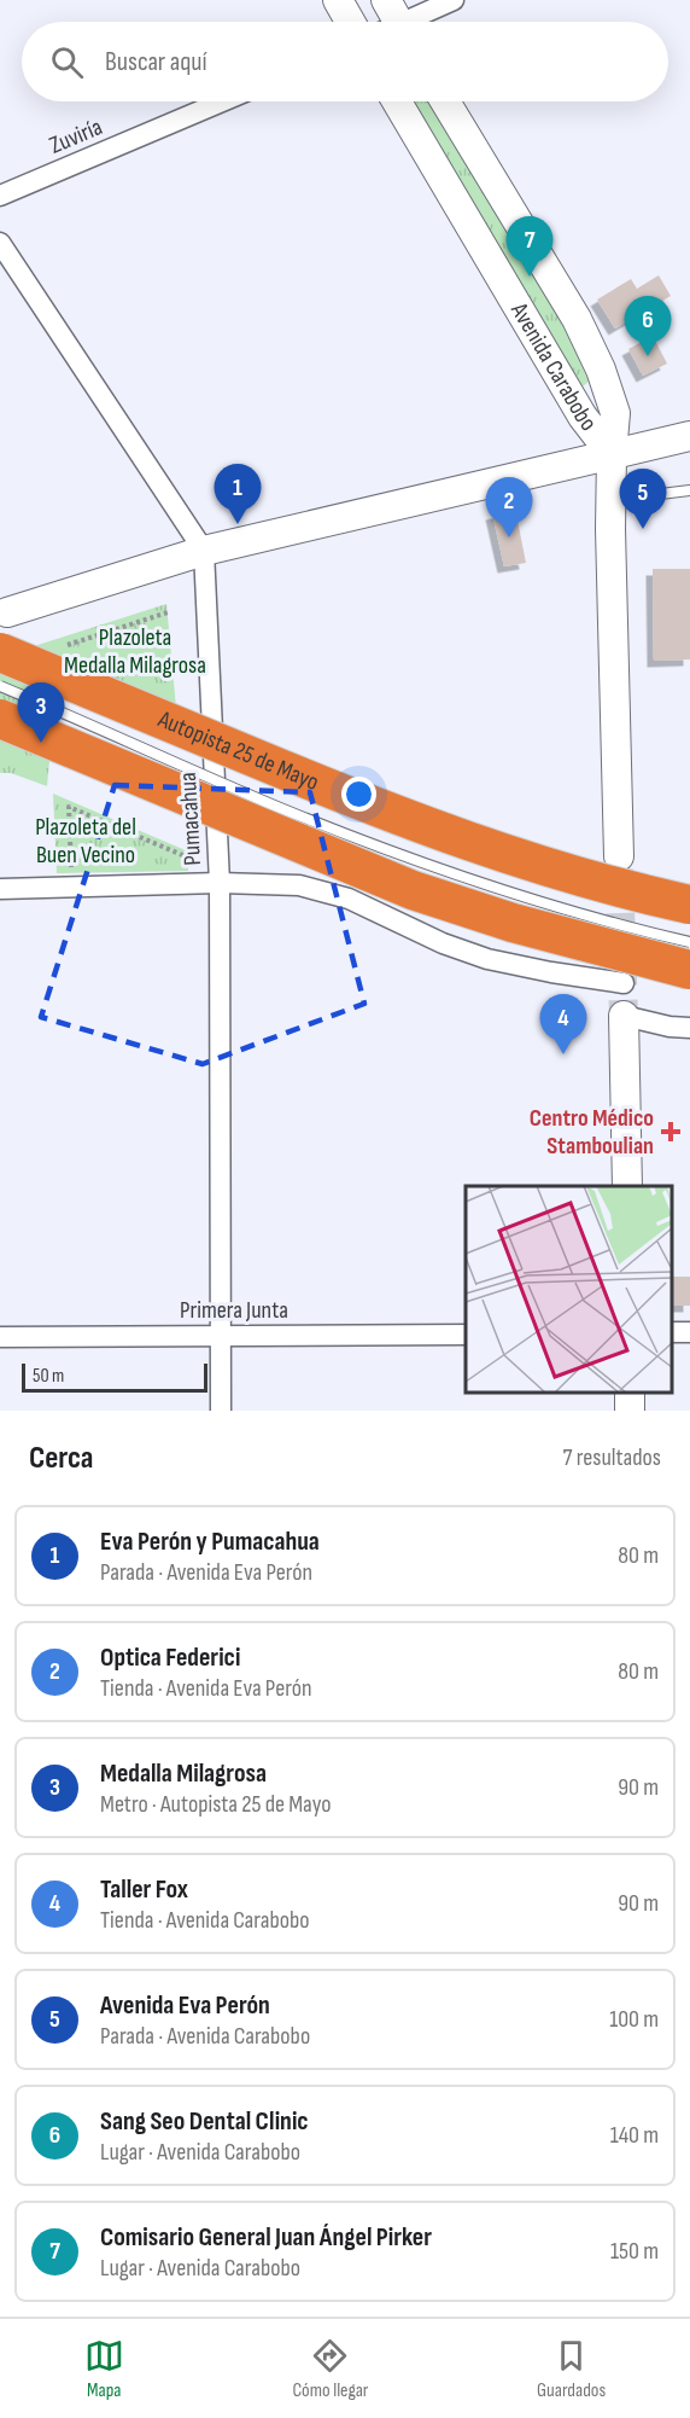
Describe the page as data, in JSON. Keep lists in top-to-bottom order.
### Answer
{
  "streets": {
    "highway": ["Autopista 25 de Mayo"],
    "main road": ["Avenida Carabobo"],
    "street": ["Zuviría", "Pumacahua", "Primera Junta"]
  },
  "crossings": [
    ["Pumacahua", "Primera Junta"]
  ],
  "parks": ["Plazoleta Medalla Milagrosa", "Plazoleta del Buen Vecino"],
  "places": {
    "health": ["Centro Médico Stamboulian"]
  },
  "scale_bar": "50 m",
  "page": {
    "search": "Buscar aquí",
    "pins": [
      "7",
      "6",
      "1",
      "5",
      "2",
      "3",
      "4"
    ],
    "scale": "50 m",
    "heading": ["Cerca", "7 resultados"],
    "list": [
      {
        "mark": "1",
        "name": "Eva Perón y Pumacahua",
        "note": "Parada · Avenida Eva Perón",
        "value": "80 m"
      },
      {
        "mark": "2",
        "name": "Optica Federici",
        "note": "Tienda · Avenida Eva Perón",
        "value": "80 m"
      },
      {
        "mark": "3",
        "name": "Medalla Milagrosa",
        "note": "Metro · Autopista 25 de Mayo",
        "value": "90 m"
      },
      {
        "mark": "4",
        "name": "Taller Fox",
        "note": "Tienda · Avenida Carabobo",
        "value": "90 m"
      },
      {
        "mark": "5",
        "name": "Avenida Eva Perón",
        "note": "Parada · Avenida Carabobo",
        "value": "100 m"
      },
      {
        "mark": "6",
        "name": "Sang Seo Dental Clinic",
        "note": "Lugar · Avenida Carabobo",
        "value": "140 m"
      },
      {
        "mark": "7",
        "name": "Comisario General Juan Ángel Pirker",
        "note": "Lugar · Avenida Carabobo",
        "value": "150 m"
      }
    ],
    "nav": ["Mapa", "Cómo llegar", "Guardados"]
  }
}
